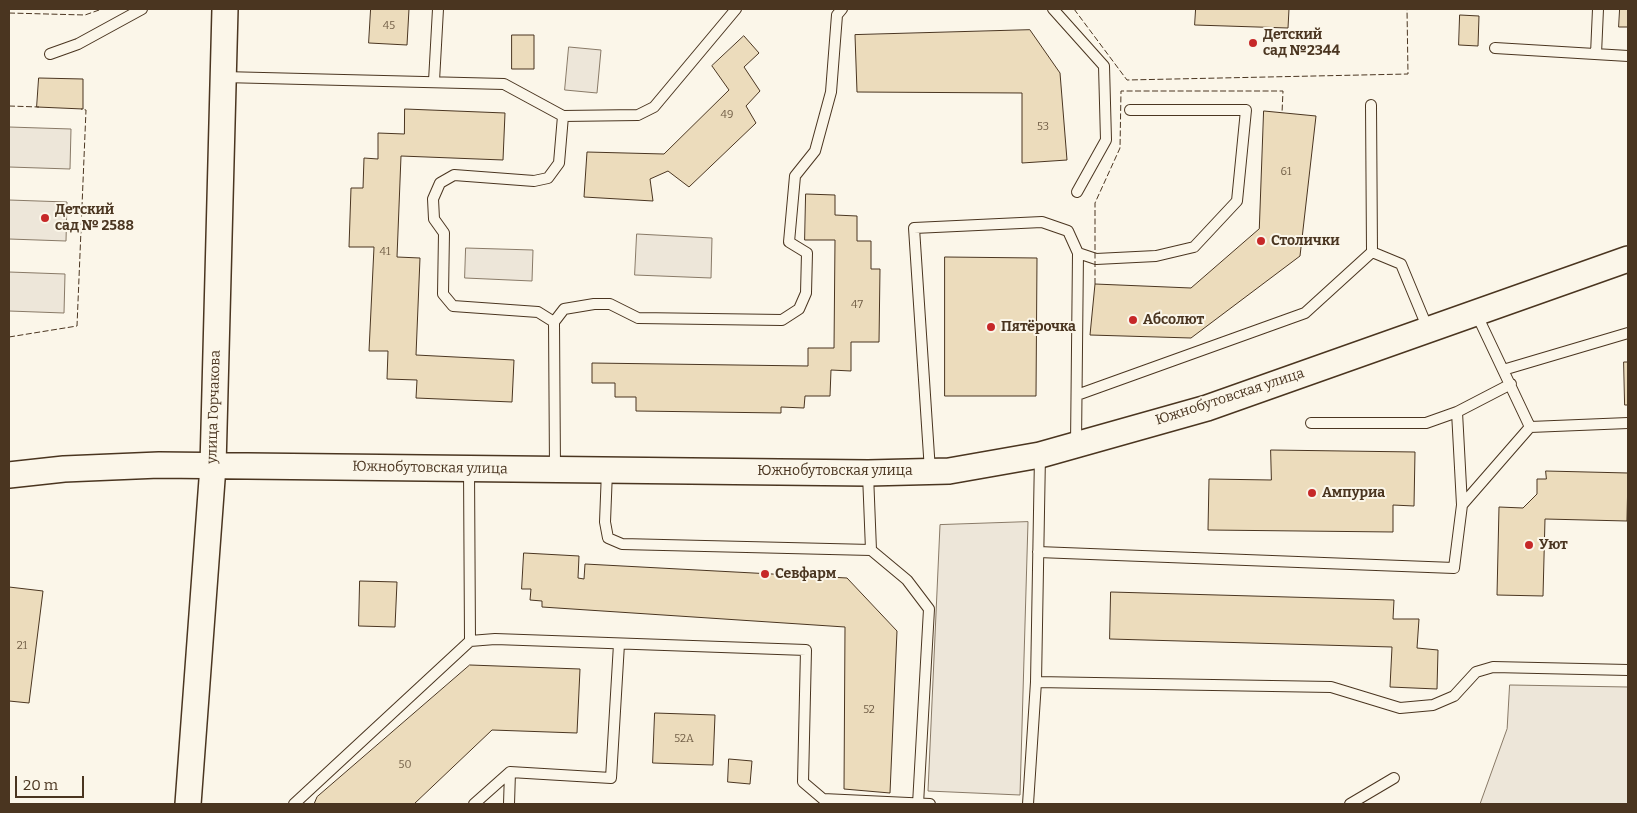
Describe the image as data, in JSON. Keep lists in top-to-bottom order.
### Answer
{
  "streets": {
    "street": ["Южнобутовская улица", "улица Горчакова"]
  },
  "crossings": [
    ["Южнобутовская улица", "улица Горчакова"]
  ],
  "places": [
    "Детский сад №2344",
    "Детский сад № 2588",
    "Столички",
    "Абсолют",
    "Пятёрочка",
    "Ампуриа",
    "Уют",
    "Севфарм"
  ],
  "house_numbers": [
    "45",
    "49",
    "53",
    "61",
    "41",
    "47",
    "21",
    "52",
    "52А",
    "50"
  ],
  "scale_bar": "20 m"
}
